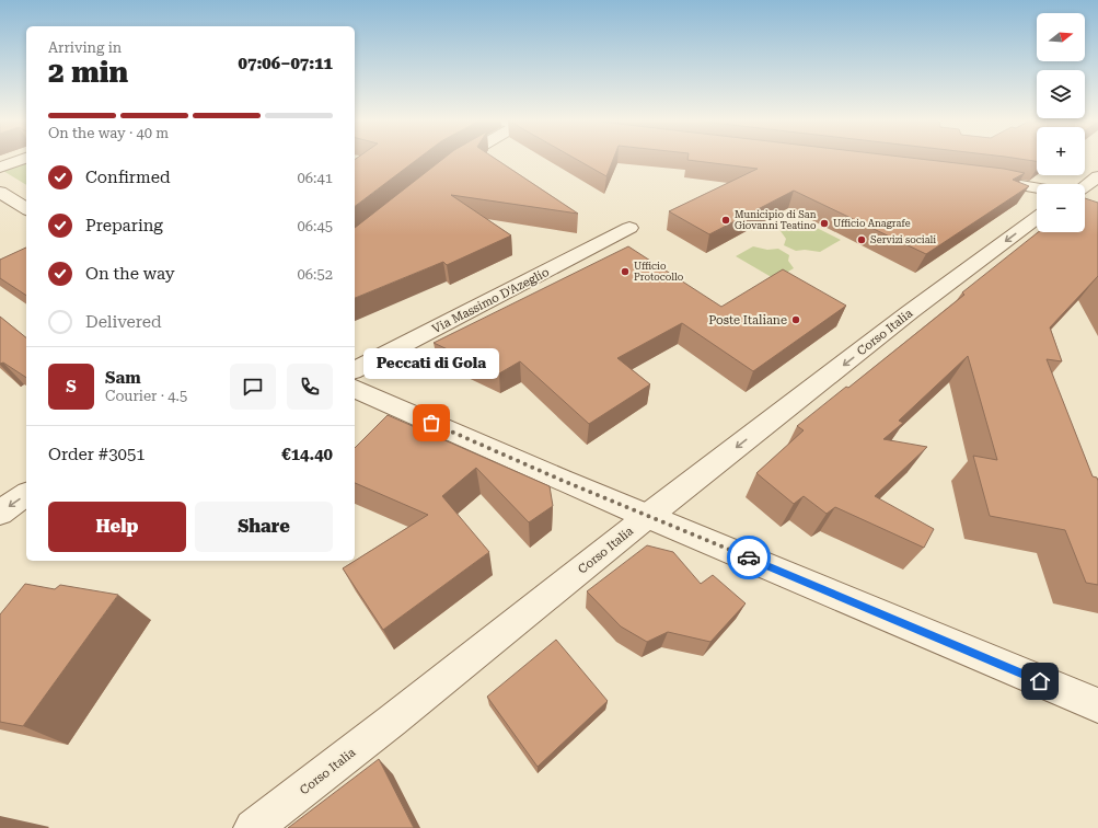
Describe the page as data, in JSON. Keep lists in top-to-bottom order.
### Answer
{
  "streets": {
    "street": ["Via Massimo D'Azeglio", "Corso Italia"]
  },
  "one_way": ["Corso Italia"],
  "places": [
    "Municipio di San Giovanni Teatino",
    "Ufficio Anagrafe",
    "Servizi sociali",
    "Ufficio Protocollo",
    "Poste Italiane",
    "Peccati di Gola"
  ],
  "north": "right",
  "page": {
    "map_buttons": ["+", "−"],
    "heading": ["2 min", "Arriving in", "07:06–07:11"],
    "panel": [
      "Sam",
      "Courier · 4.5",
      "Order #3051",
      "€14.40"
    ],
    "bar": "On the way · 40 m",
    "list": [
      ["Confirmed", "06:41"],
      ["Preparing", "06:45"],
      ["On the way", "06:52"],
      "Delivered"
    ],
    "bubble": "Peccati di Gola",
    "round": "S",
    "buttons": ["Help", "Share"]
  }
}
